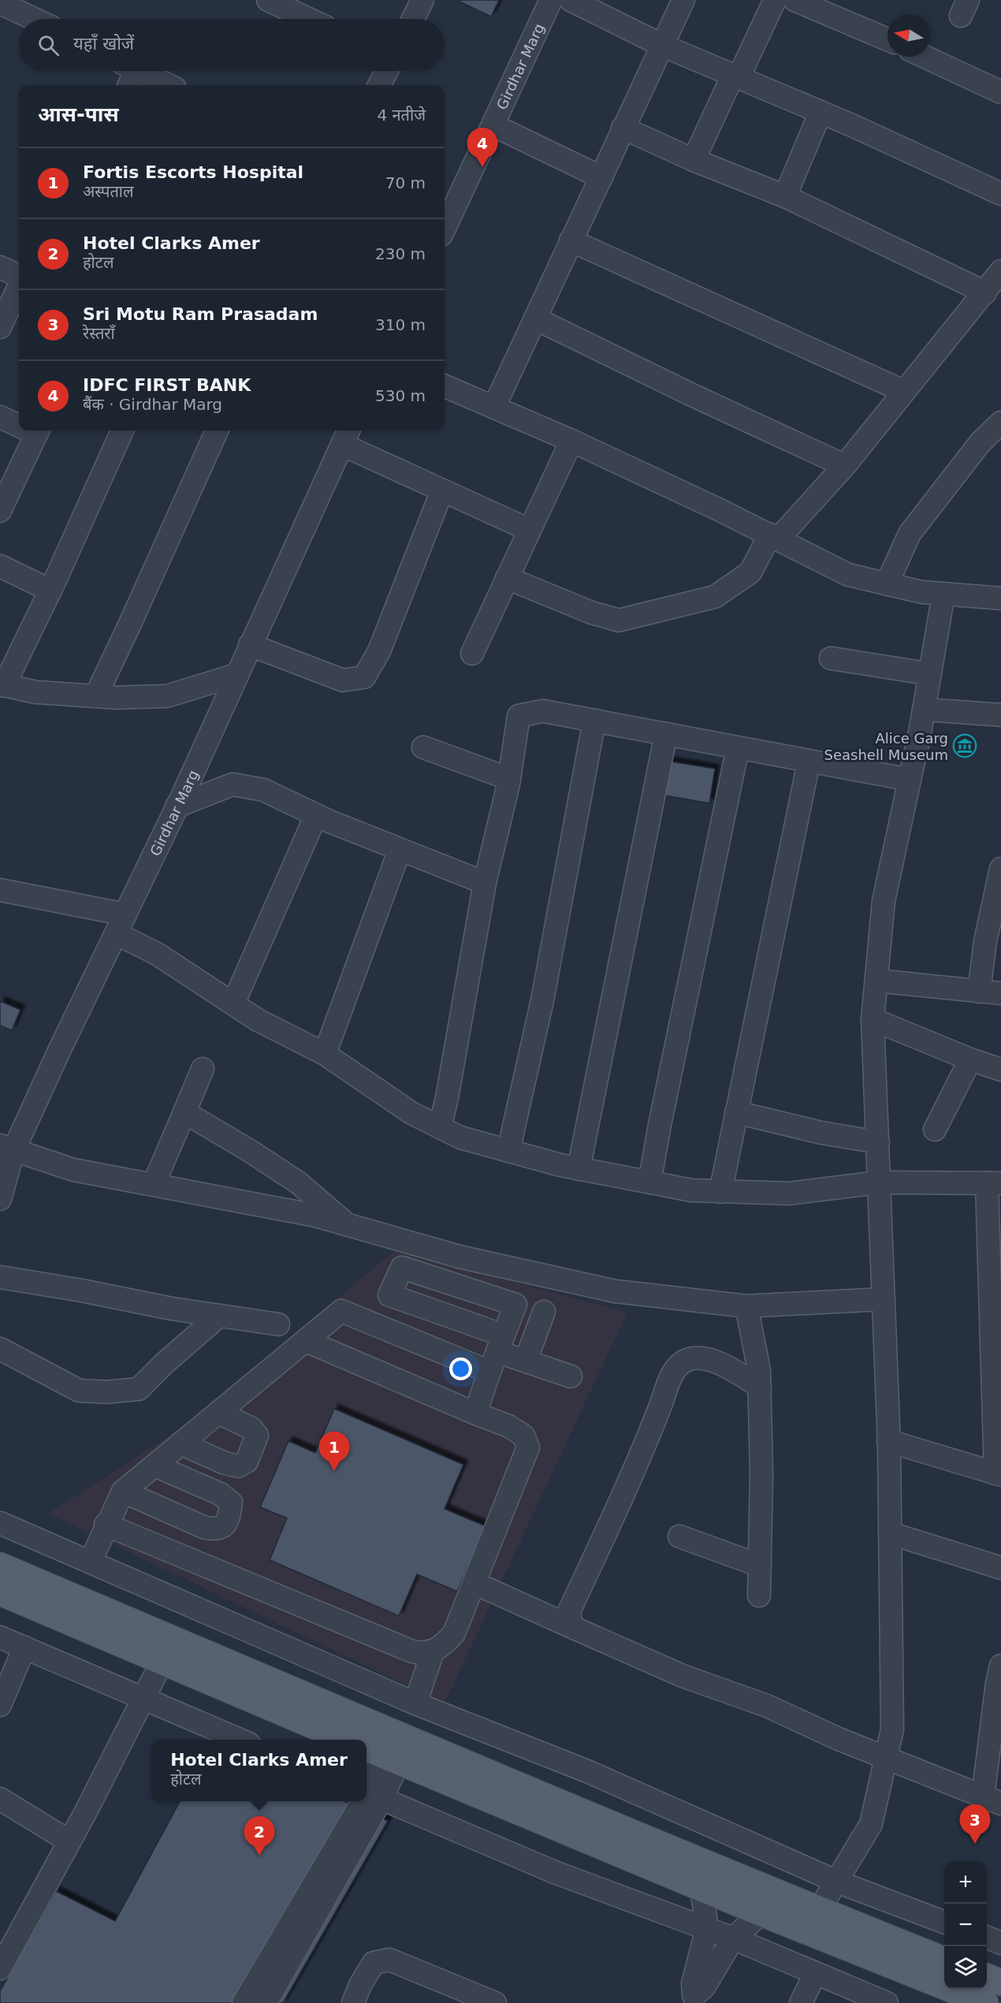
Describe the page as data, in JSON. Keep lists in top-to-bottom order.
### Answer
{
  "streets": {
    "street": ["Girdhar Marg"]
  },
  "places": {
    "museum": ["Alice Garg Seashell Museum"]
  },
  "north": "left",
  "page": {
    "search": "यहाँ खोजें",
    "heading": ["आस-पास", "4 नतीजे"],
    "pins": [
      "4",
      "1",
      "3",
      "2"
    ],
    "list": [
      {
        "mark": "1",
        "name": "Fortis Escorts Hospital",
        "note": "अस्पताल",
        "value": "70 m"
      },
      {
        "mark": "2",
        "name": "Hotel Clarks Amer",
        "note": "होटल",
        "value": "230 m"
      },
      {
        "mark": "3",
        "name": "Sri Motu Ram Prasadam",
        "note": "रेस्तराँ",
        "value": "310 m"
      },
      {
        "mark": "4",
        "name": "IDFC FIRST BANK",
        "note": "बैंक · Girdhar Marg",
        "value": "530 m"
      }
    ],
    "popup": ["Hotel Clarks Amer", "होटल"],
    "map_buttons": ["+", "−"]
  }
}
